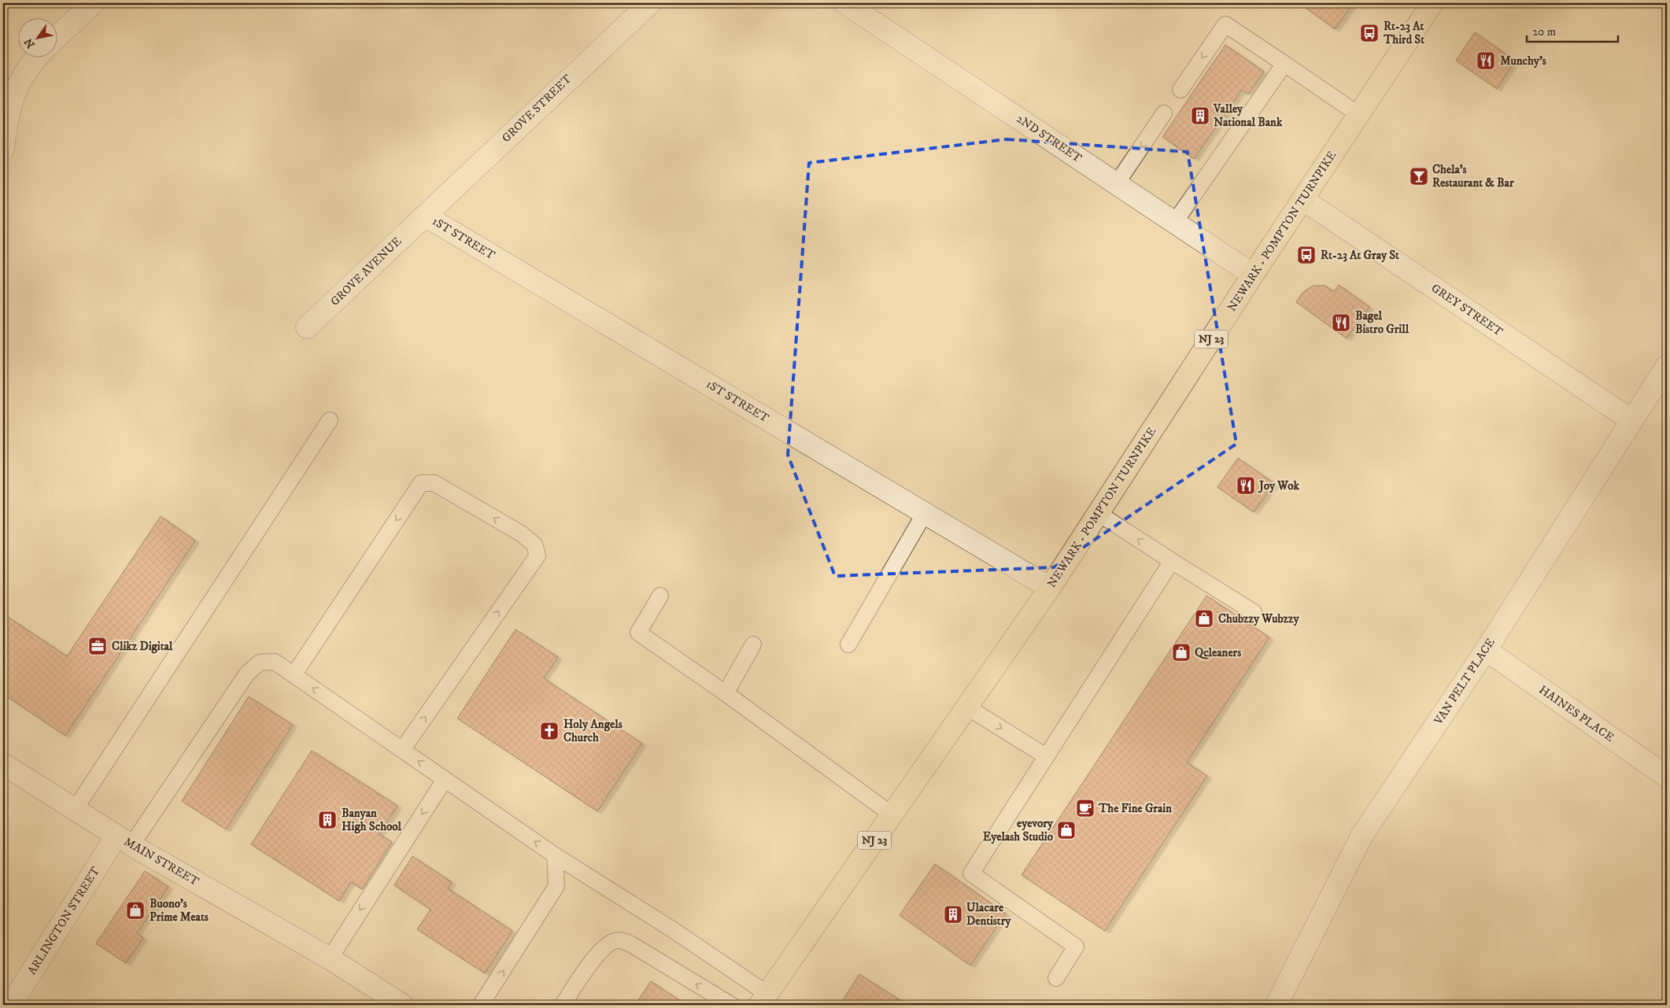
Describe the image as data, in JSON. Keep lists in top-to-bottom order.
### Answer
{
  "streets": {
    "main road": ["NEWARK - POMPTON TURNPIKE", "NJ 23"],
    "street": [
      "GROVE STREET",
      "2ND STREET",
      "1ST STREET",
      "GROVE AVENUE",
      "GREY STREET",
      "VAN PELT PLACE",
      "HAINES PLACE",
      "MAIN STREET",
      "ARLINGTON STREET"
    ]
  },
  "crossings": [
    ["GROVE STREET", "1ST STREET"],
    ["GROVE STREET", "GROVE AVENUE"],
    ["2ND STREET", "NEWARK - POMPTON TURNPIKE"],
    ["NEWARK - POMPTON TURNPIKE", "1ST STREET"],
    ["NEWARK - POMPTON TURNPIKE", "GREY STREET"],
    ["1ST STREET", "GROVE AVENUE"],
    ["GREY STREET", "VAN PELT PLACE"],
    ["VAN PELT PLACE", "HAINES PLACE"],
    ["MAIN STREET", "ARLINGTON STREET"]
  ],
  "places": {
    "bus stop": ["Rt-23 At Third St", "Rt-23 At Gray St"],
    "restaurant": ["Munchy's", "Bagel Bistro Grill", "Joy Wok"],
    "building": ["Valley National Bank", "Banyan High School", "Ulacare Dentistry"],
    "bar": ["Chela’s Restaurant & Bar"],
    "shop": [
      "Chubzzy Wubzzy",
      "Qcleaners",
      "eyevory Eyelash Studio",
      "Buono's Prime Meats"
    ],
    "office": ["Clikz Digital"],
    "church": ["Holy Angels Church"],
    "cafe": ["The Fine Grain"]
  },
  "scale_bar": "20 m",
  "north": "bottom left"
}
